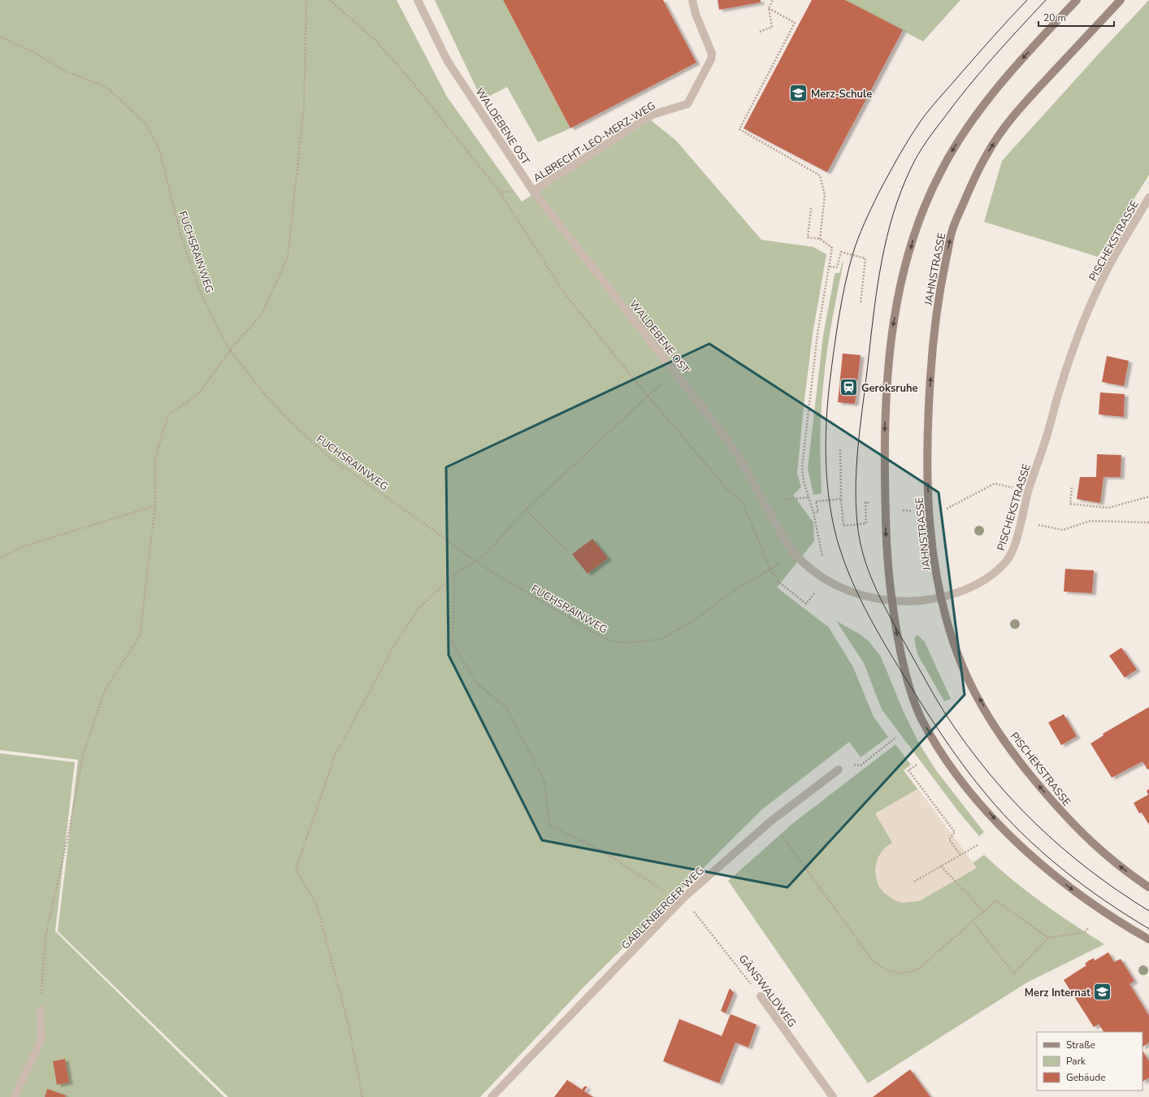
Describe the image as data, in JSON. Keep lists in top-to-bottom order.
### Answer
{
  "streets": {
    "main road": ["PISCHEKSTRASSE", "JAHNSTRASSE"],
    "street": [
      "WALDEBENE OST",
      "ALBRECHT-LEO-MERZ-WEG",
      "GABLENBERGER WEG",
      "GÄNSWALDWEG"
    ],
    "path": ["FUCHSRAINWEG"]
  },
  "crossings": [
    ["WALDEBENE OST", "ALBRECHT-LEO-MERZ-WEG"],
    ["WALDEBENE OST", "PISCHEKSTRASSE"],
    ["WALDEBENE OST", "FUCHSRAINWEG"],
    ["WALDEBENE OST", "JAHNSTRASSE"],
    ["PISCHEKSTRASSE", "JAHNSTRASSE"],
    ["GABLENBERGER WEG", "GÄNSWALDWEG"]
  ],
  "one_way": ["PISCHEKSTRASSE"],
  "places": {
    "school or university": ["Merz-Schule", "Merz Internat"],
    "station": ["Geroksruhe"]
  },
  "legend": ["Straße", "Park", "Gebäude"],
  "scale_bar": "20 m"
}
